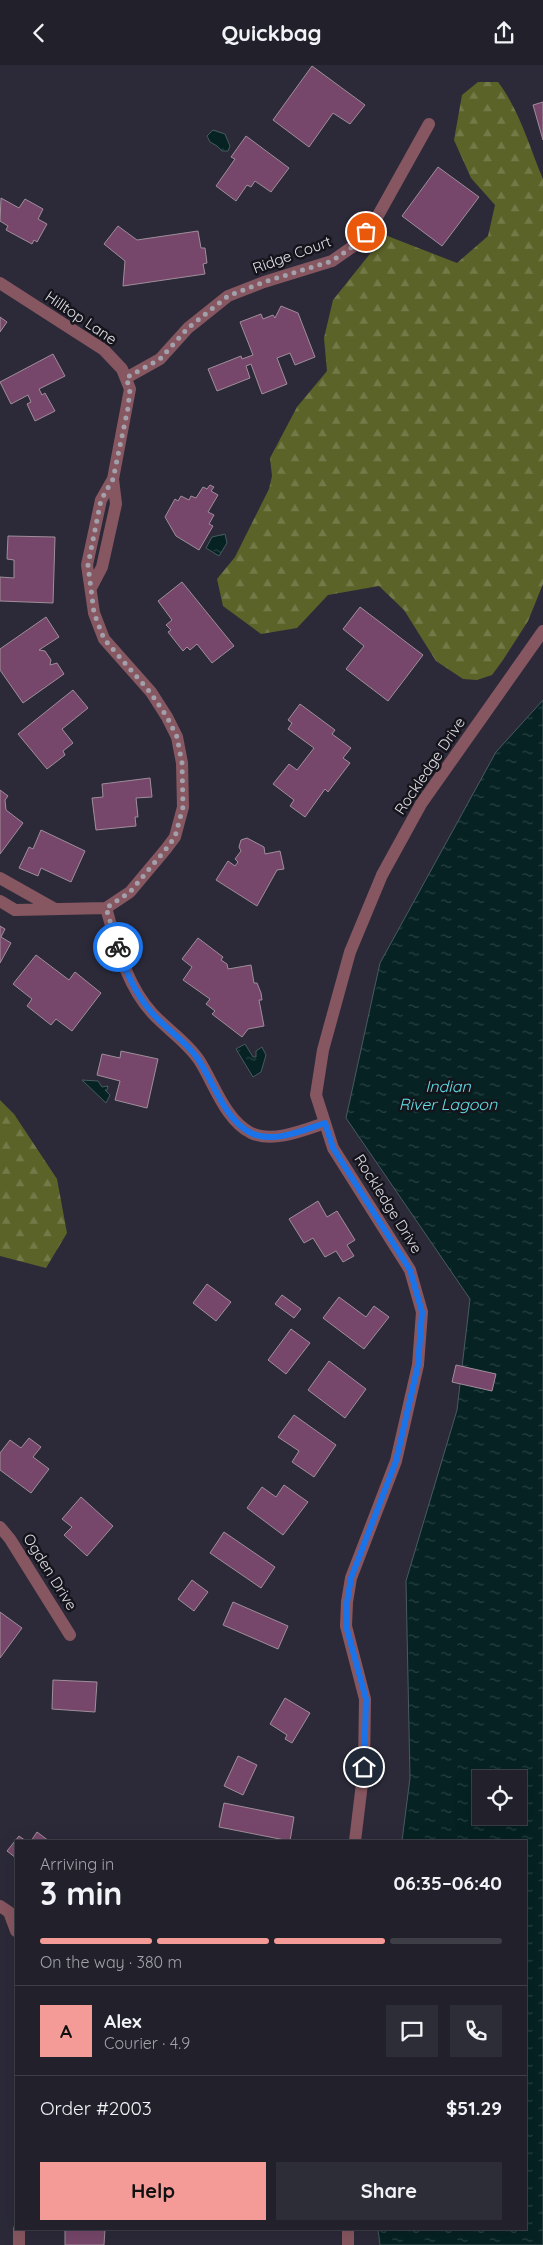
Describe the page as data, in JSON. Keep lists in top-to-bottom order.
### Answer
{
  "streets": {
    "street": [
      "Ridge Court",
      "Hilltop Lane",
      "Rockledge Drive",
      "Ogden Drive"
    ]
  },
  "crossings": [
    ["Ridge Court", "Hilltop Lane"]
  ],
  "water": ["Indian River Lagoon"],
  "page": {
    "header": "Quickbag",
    "heading": ["3 min", "Arriving in", "06:35–06:40"],
    "panel": [
      "Alex",
      "Courier · 4.9",
      "Order #2003",
      "$51.29"
    ],
    "bar": "On the way · 380 m",
    "round": "A",
    "buttons": ["Help", "Share"]
  }
}
